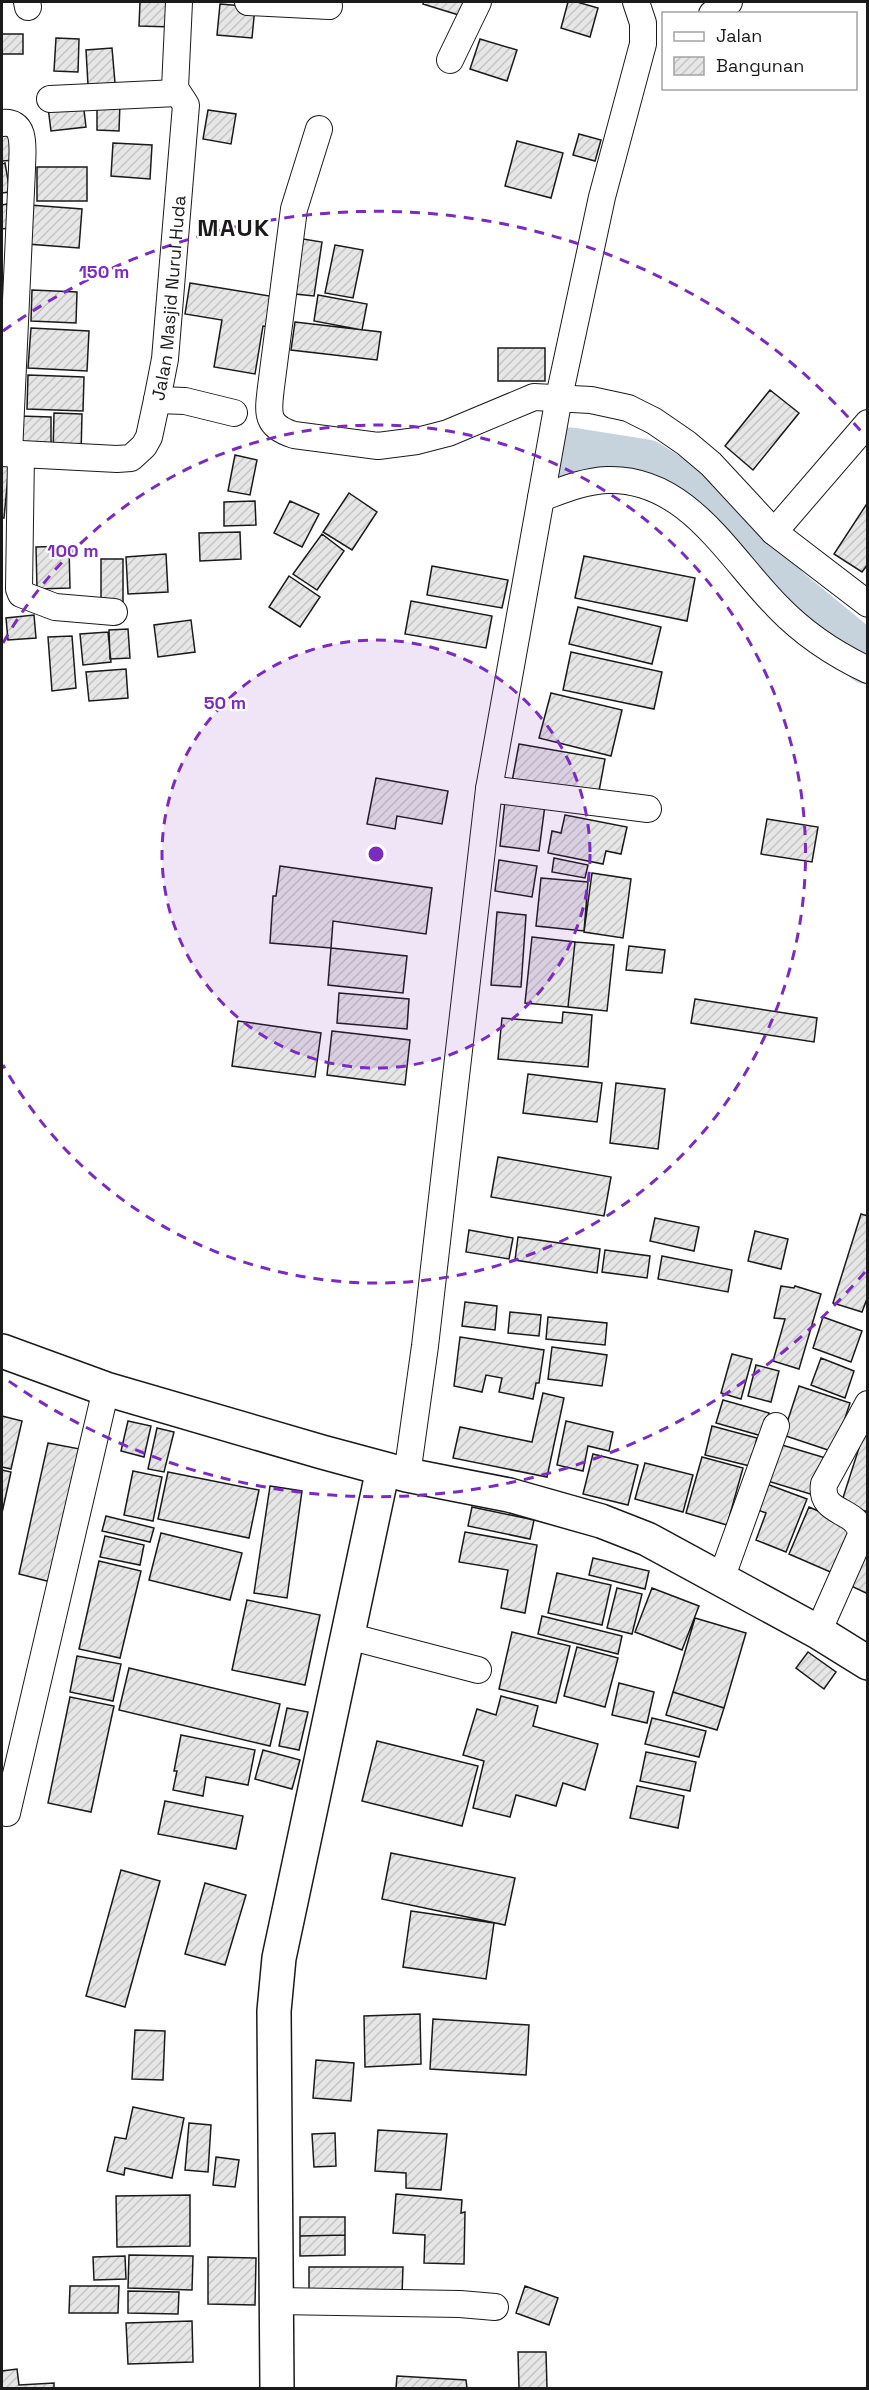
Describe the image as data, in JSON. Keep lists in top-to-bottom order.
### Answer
{
  "streets": {
    "street": ["Jalan Masjid Nurul Huda"]
  },
  "districts": ["MAUK"],
  "legend": ["Jalan", "Bangunan"],
  "rings": ["150 m", "100 m", "50 m"]
}
